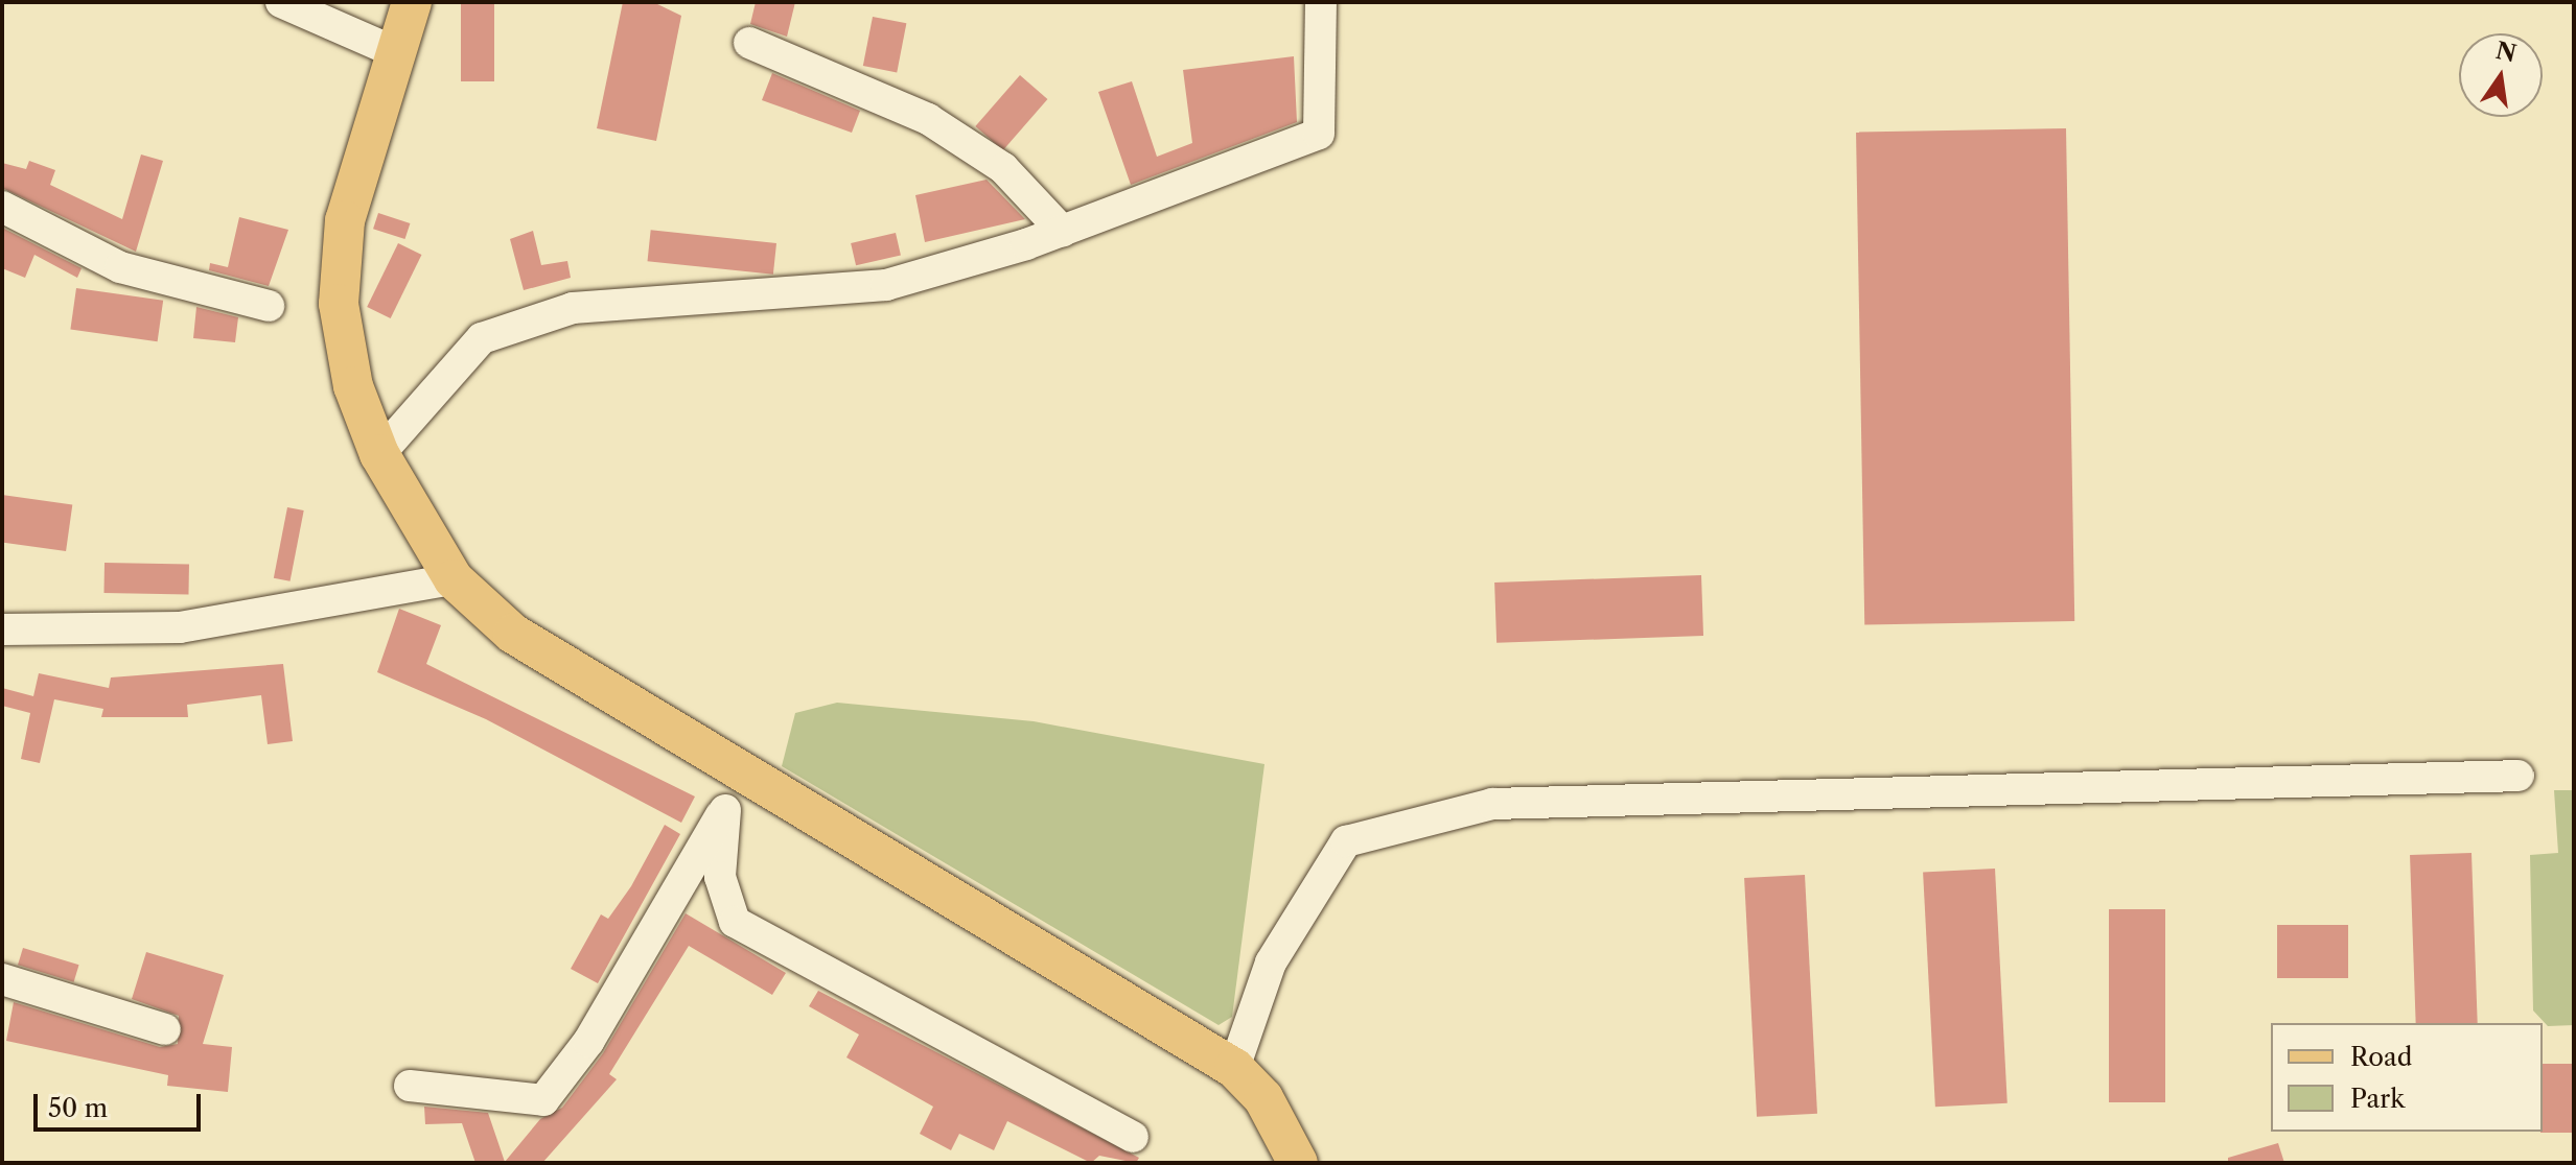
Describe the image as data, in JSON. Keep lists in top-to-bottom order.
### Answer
{
  "legend": ["Road", "Park"],
  "scale_bar": "50 m",
  "north": "top"
}
